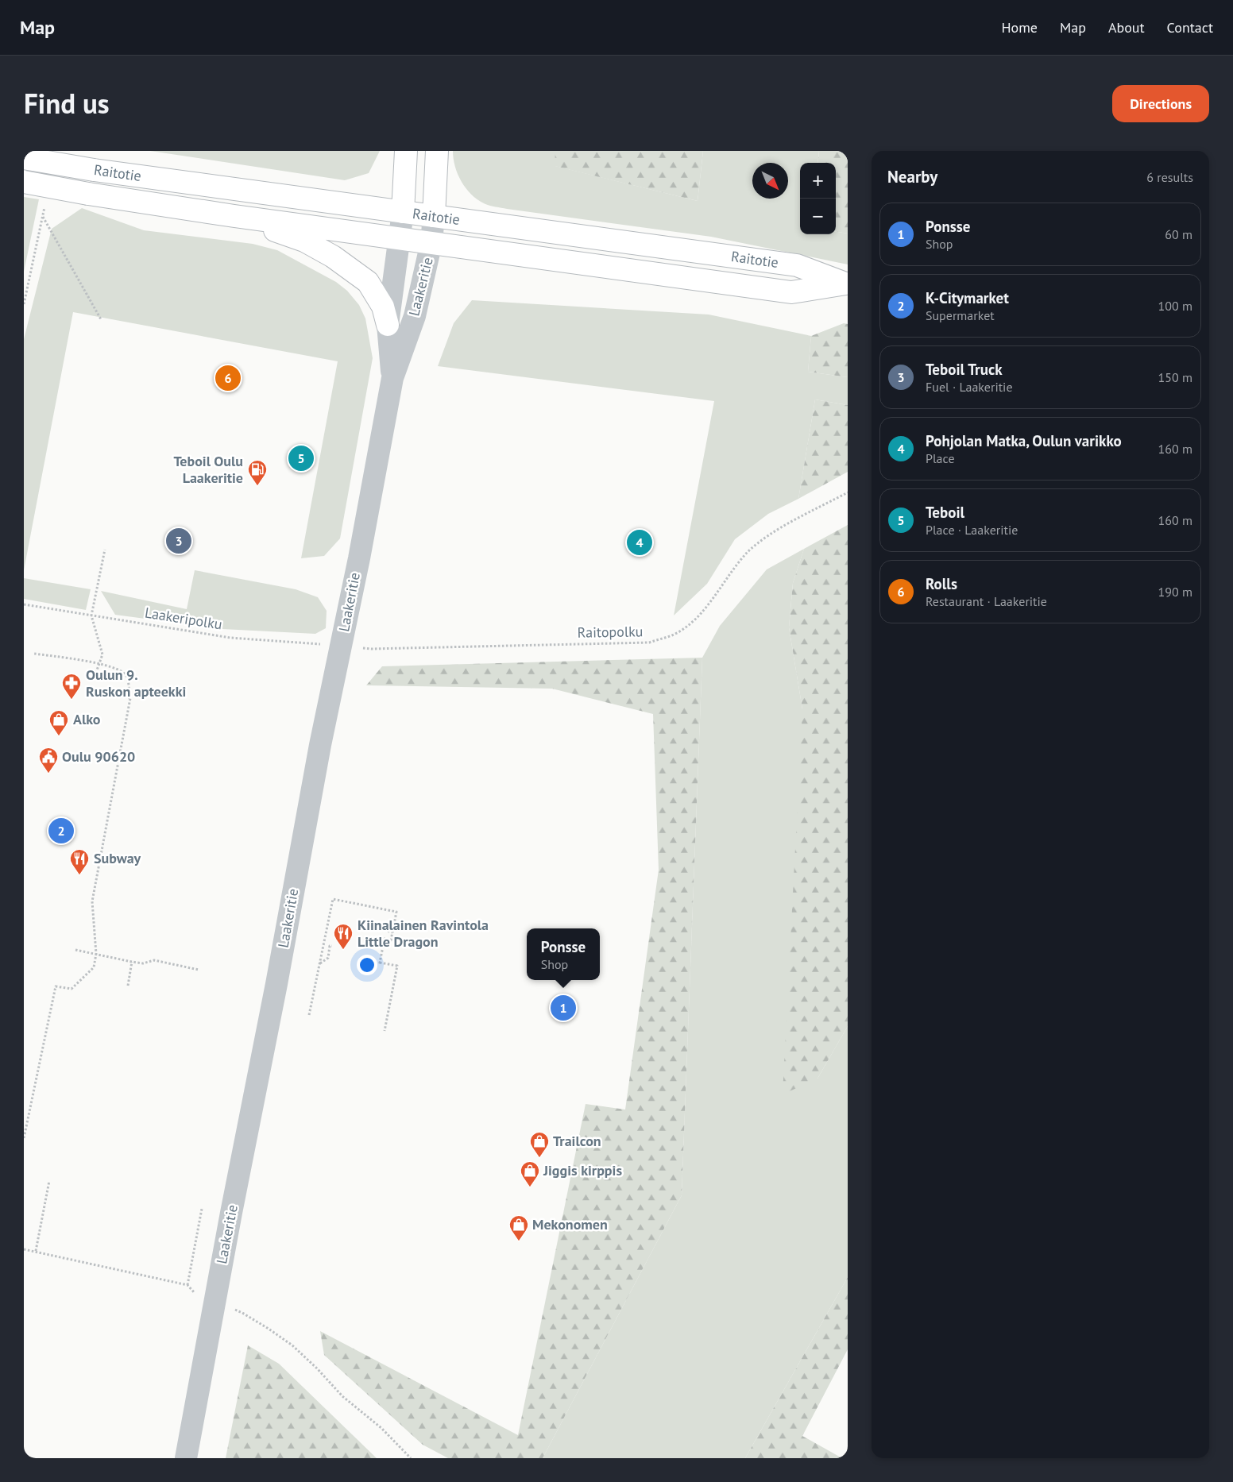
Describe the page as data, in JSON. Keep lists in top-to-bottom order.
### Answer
{
  "streets": {
    "main road": ["Raitotie"],
    "street": ["Laakeritie"],
    "path": ["Laakeripolku", "Raitopolku"]
  },
  "crossings": [
    ["Raitotie", "Laakeritie"],
    ["Laakeritie", "Laakeripolku"],
    ["Laakeritie", "Raitopolku"],
    ["Laakeripolku", "Raitopolku"]
  ],
  "places": {
    "fuel station": ["Teboil Oulu Laakeritie"],
    "pharmacy": ["Oulun 9. Ruskon apteekki"],
    "shop": [
      "Alko",
      "Trailcon",
      "Jiggis kirppis",
      "Mekonomen"
    ],
    "public building": ["Oulu 90620"],
    "restaurant": ["Subway", "Kiinalainen Ravintola Little Dragon"]
  },
  "north": "bottom right",
  "page": {
    "header": "Map",
    "nav": [
      "Home",
      "Map",
      "About",
      "Contact"
    ],
    "title": "Find us",
    "buttons": "Directions",
    "heading": ["Nearby", "6 results"],
    "map_buttons": ["+", "−"],
    "list": [
      {
        "mark": "1",
        "name": "Ponsse",
        "note": "Shop",
        "value": "60 m"
      },
      {
        "mark": "2",
        "name": "K-Citymarket",
        "note": "Supermarket",
        "value": "100 m"
      },
      {
        "mark": "3",
        "name": "Teboil Truck",
        "note": "Fuel · Laakeritie",
        "value": "150 m"
      },
      {
        "mark": "4",
        "name": "Pohjolan Matka, Oulun varikko",
        "note": "Place",
        "value": "160 m"
      },
      {
        "mark": "5",
        "name": "Teboil",
        "note": "Place · Laakeritie",
        "value": "160 m"
      },
      {
        "mark": "6",
        "name": "Rolls",
        "note": "Restaurant · Laakeritie",
        "value": "190 m"
      }
    ],
    "pins": [
      "6",
      "5",
      "3",
      "4",
      "2",
      "1"
    ],
    "popup": ["Ponsse", "Shop"]
  }
}
